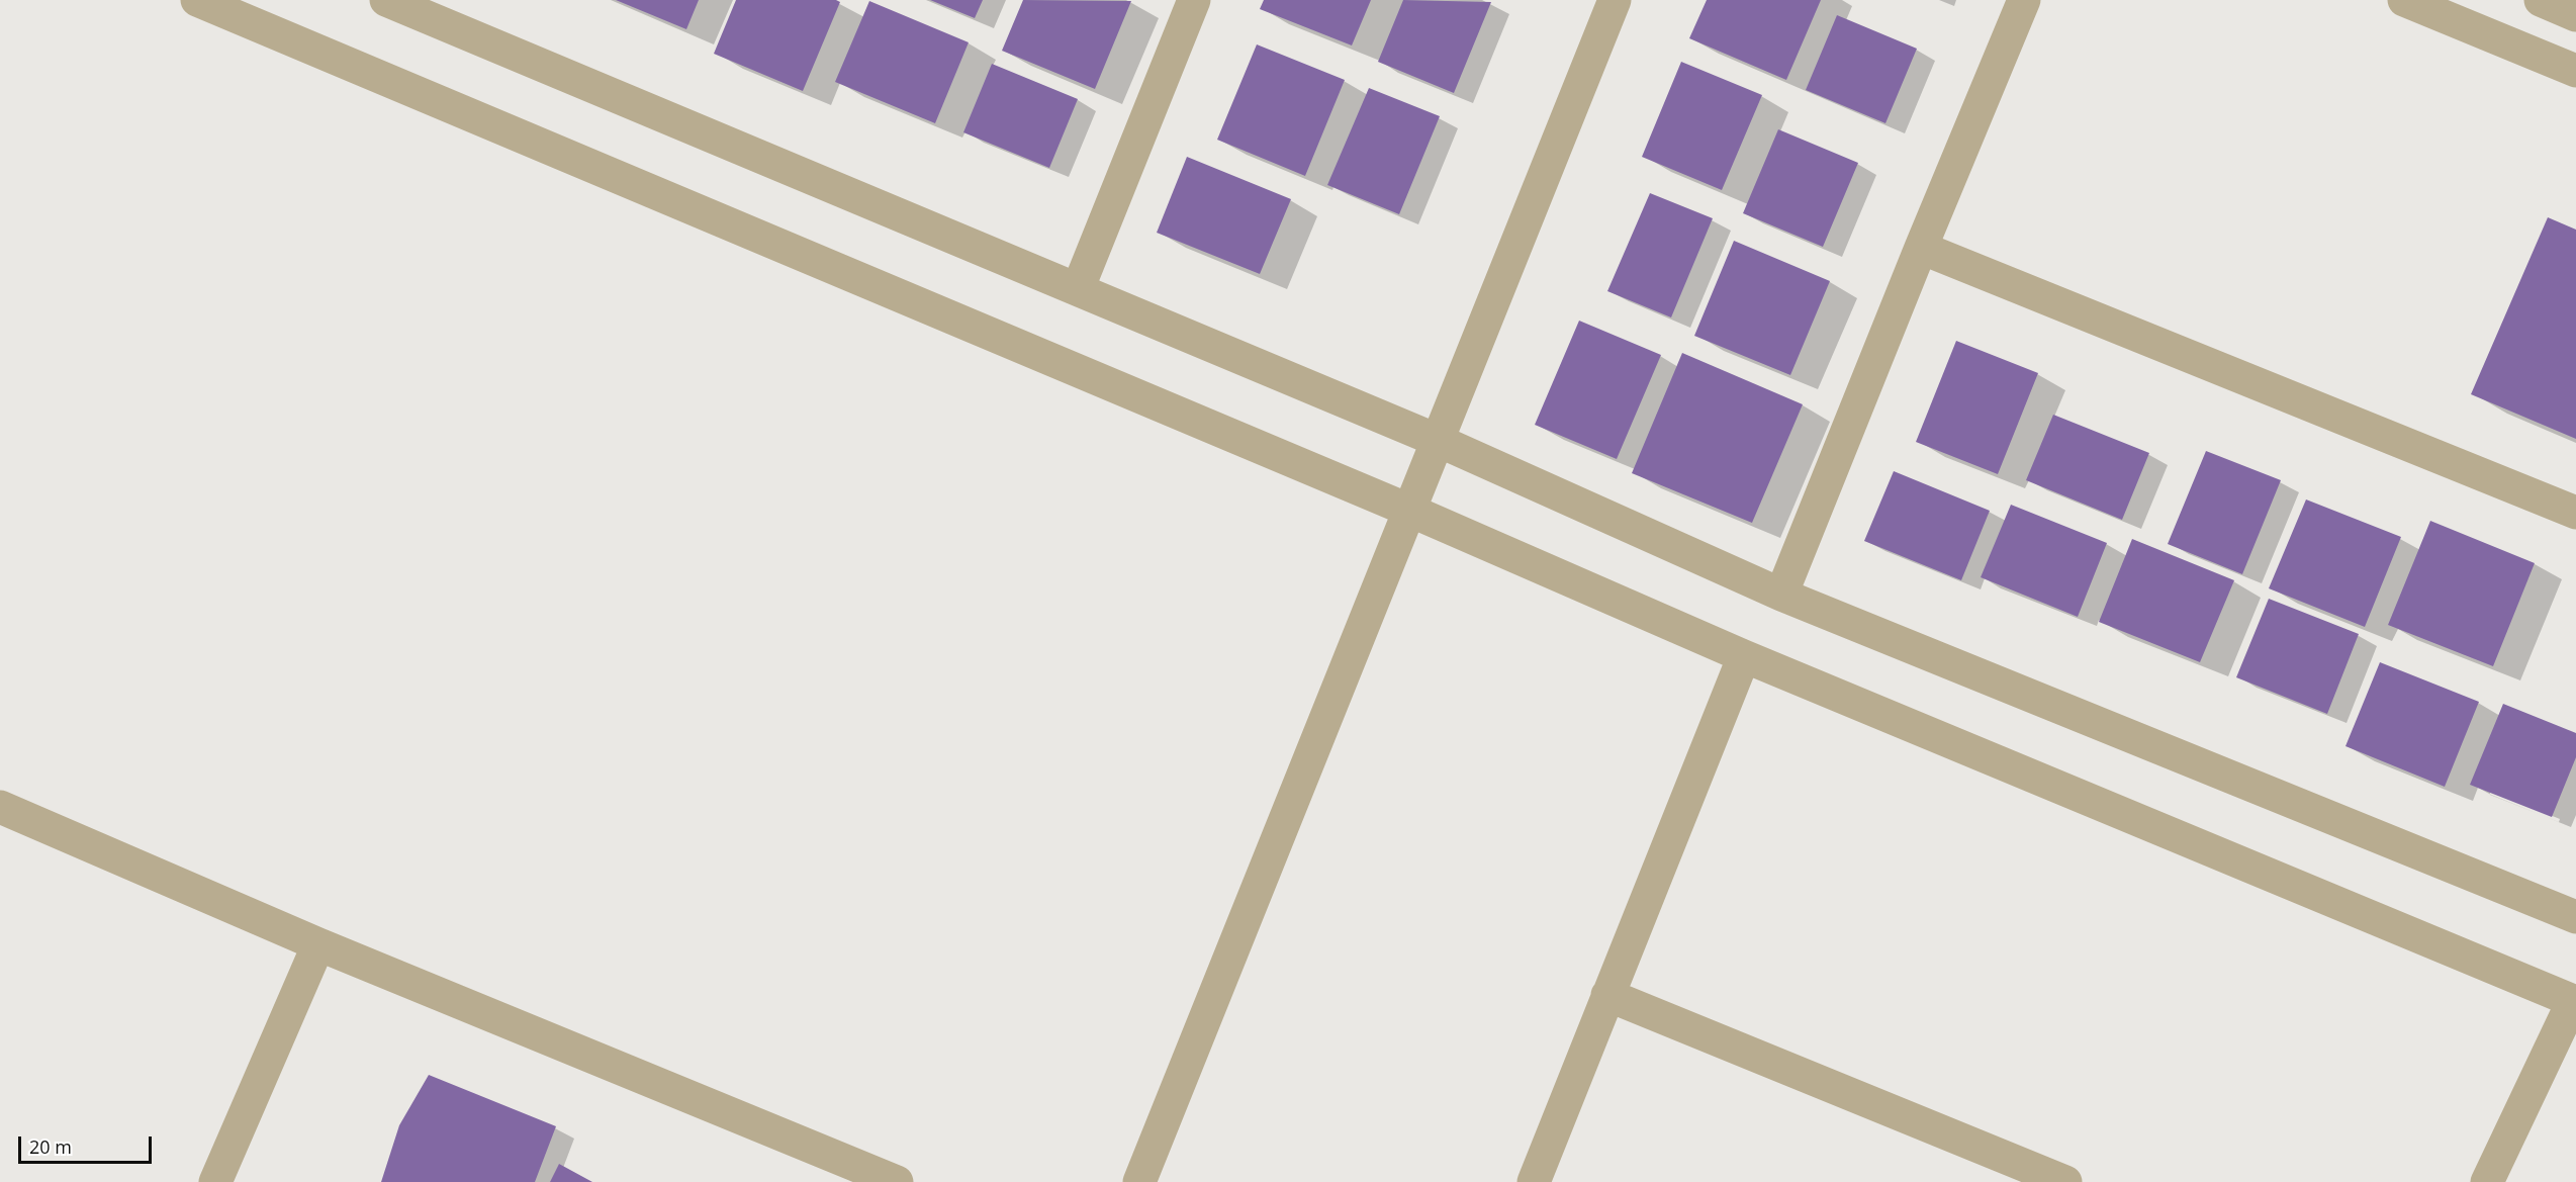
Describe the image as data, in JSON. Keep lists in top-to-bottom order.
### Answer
{
  "scale_bar": "20 m"
}
